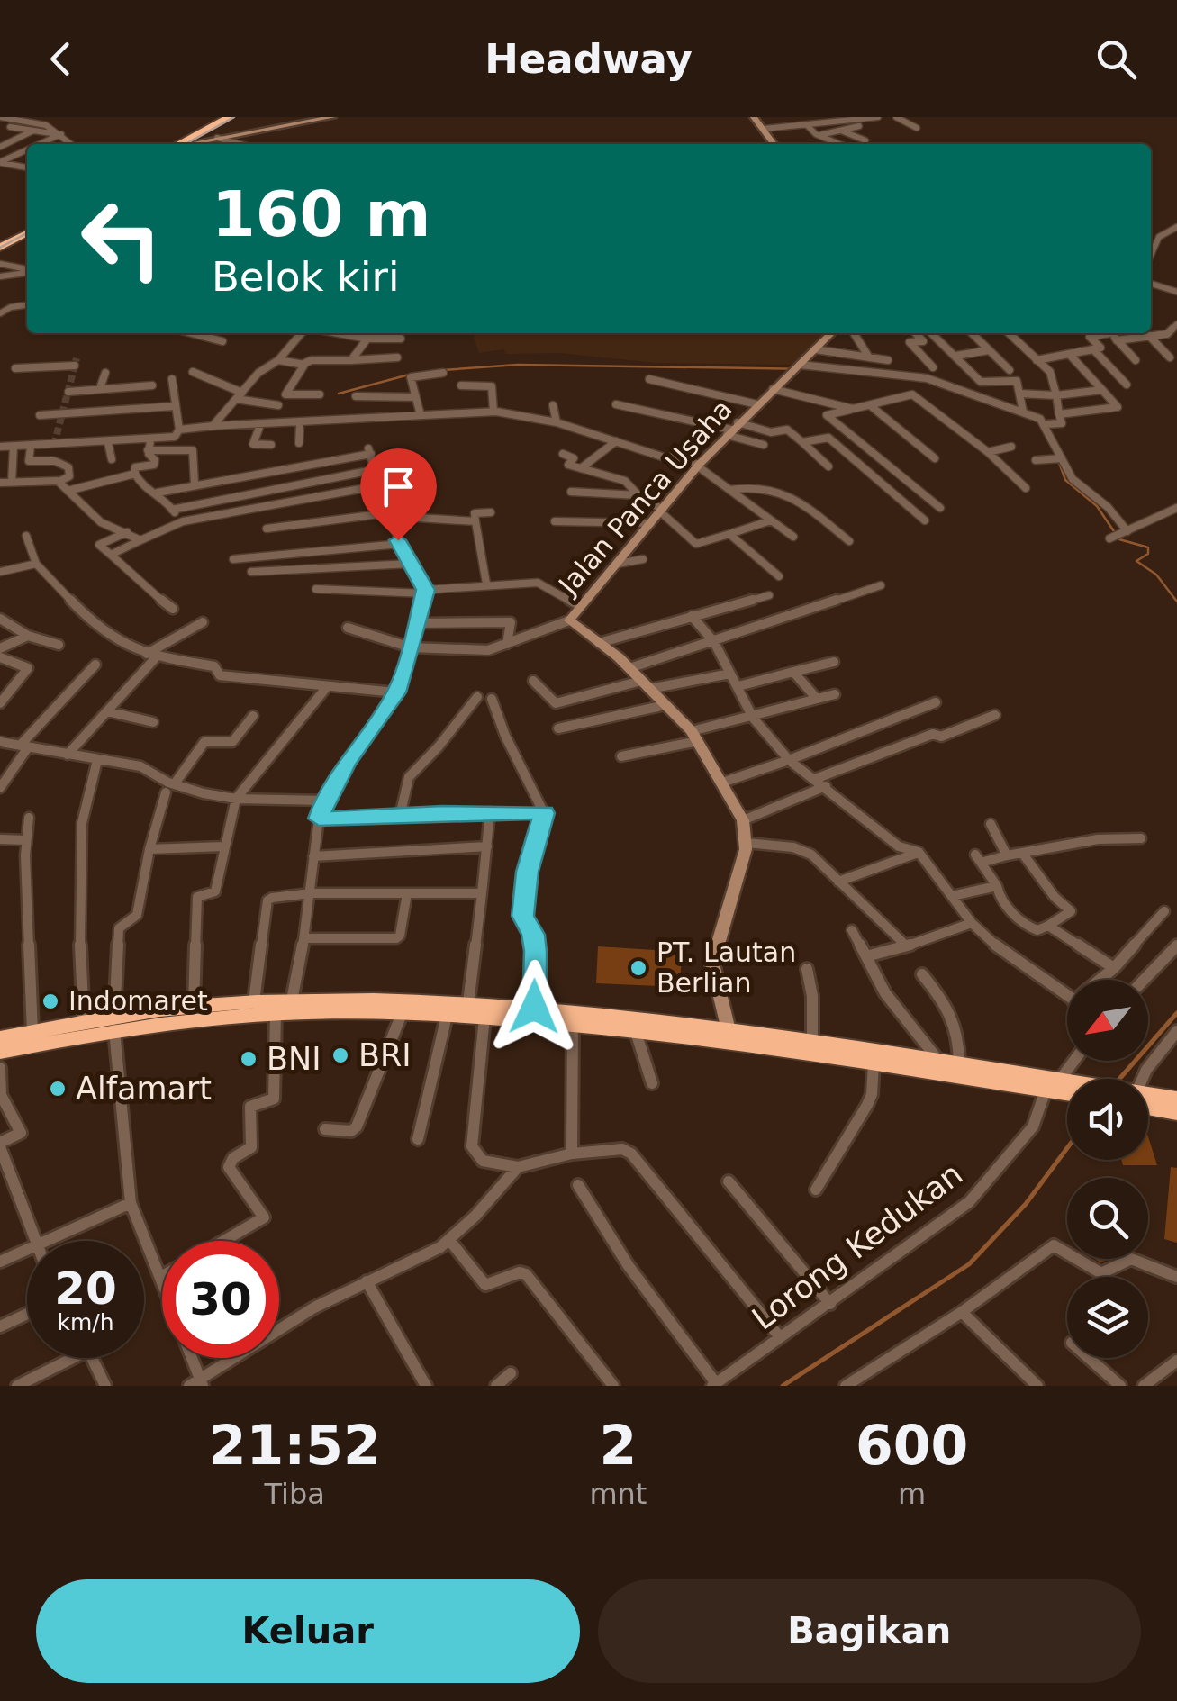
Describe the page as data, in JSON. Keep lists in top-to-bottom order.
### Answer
{
  "streets": {
    "street": ["Jalan Panca Usaha", "Lorong Kedukan"]
  },
  "places": [
    "PT. Lautan Berlian",
    "Indomaret",
    "BRI",
    "BNI",
    "Alfamart"
  ],
  "north": "bottom left",
  "page": {
    "header": "Headway",
    "turn": ["160 m", "Belok kiri"],
    "speed": "20 km/h",
    "limit": "30",
    "eta": [
      "21:52",
      "Tiba",
      "2",
      "mnt",
      "600",
      "m"
    ],
    "buttons": ["Keluar", "Bagikan"]
  }
}
